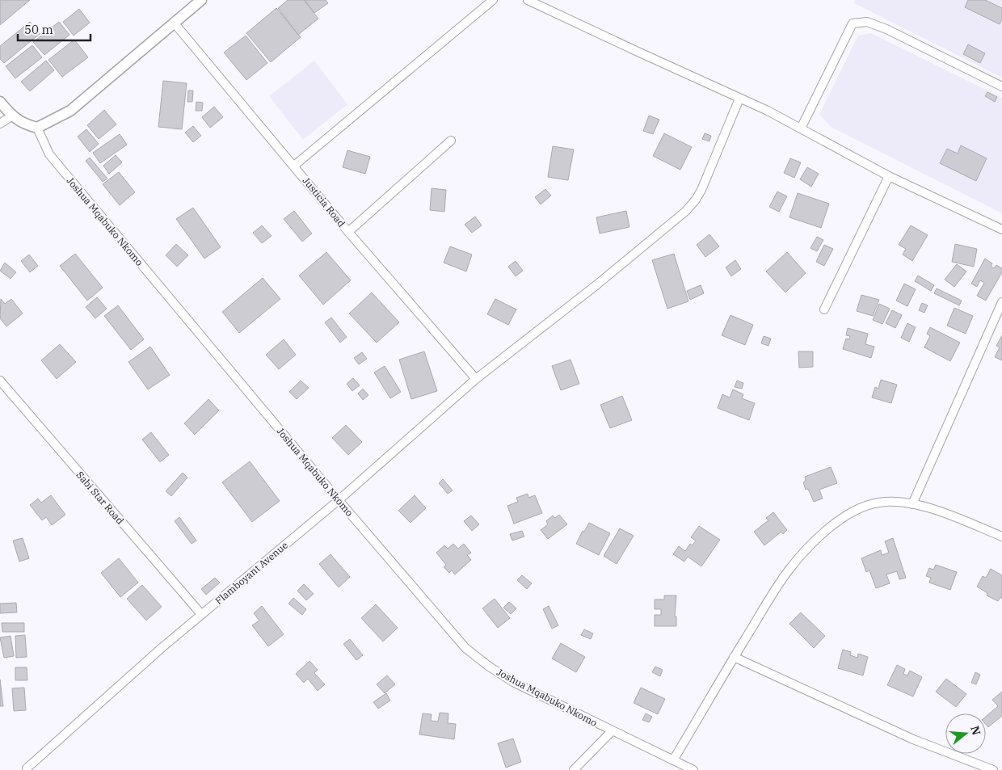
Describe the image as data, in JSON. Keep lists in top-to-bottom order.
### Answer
{
  "streets": {
    "street": [
      "Justicia Road",
      "Joshua Mqabuko Nkomo",
      "Sabi Star Road",
      "Flamboyant Avenue"
    ]
  },
  "crossings": [
    ["Justicia Road", "Flamboyant Avenue"],
    ["Joshua Mqabuko Nkomo", "Flamboyant Avenue"],
    ["Sabi Star Road", "Flamboyant Avenue"]
  ],
  "scale_bar": "50 m",
  "north": "right"
}
